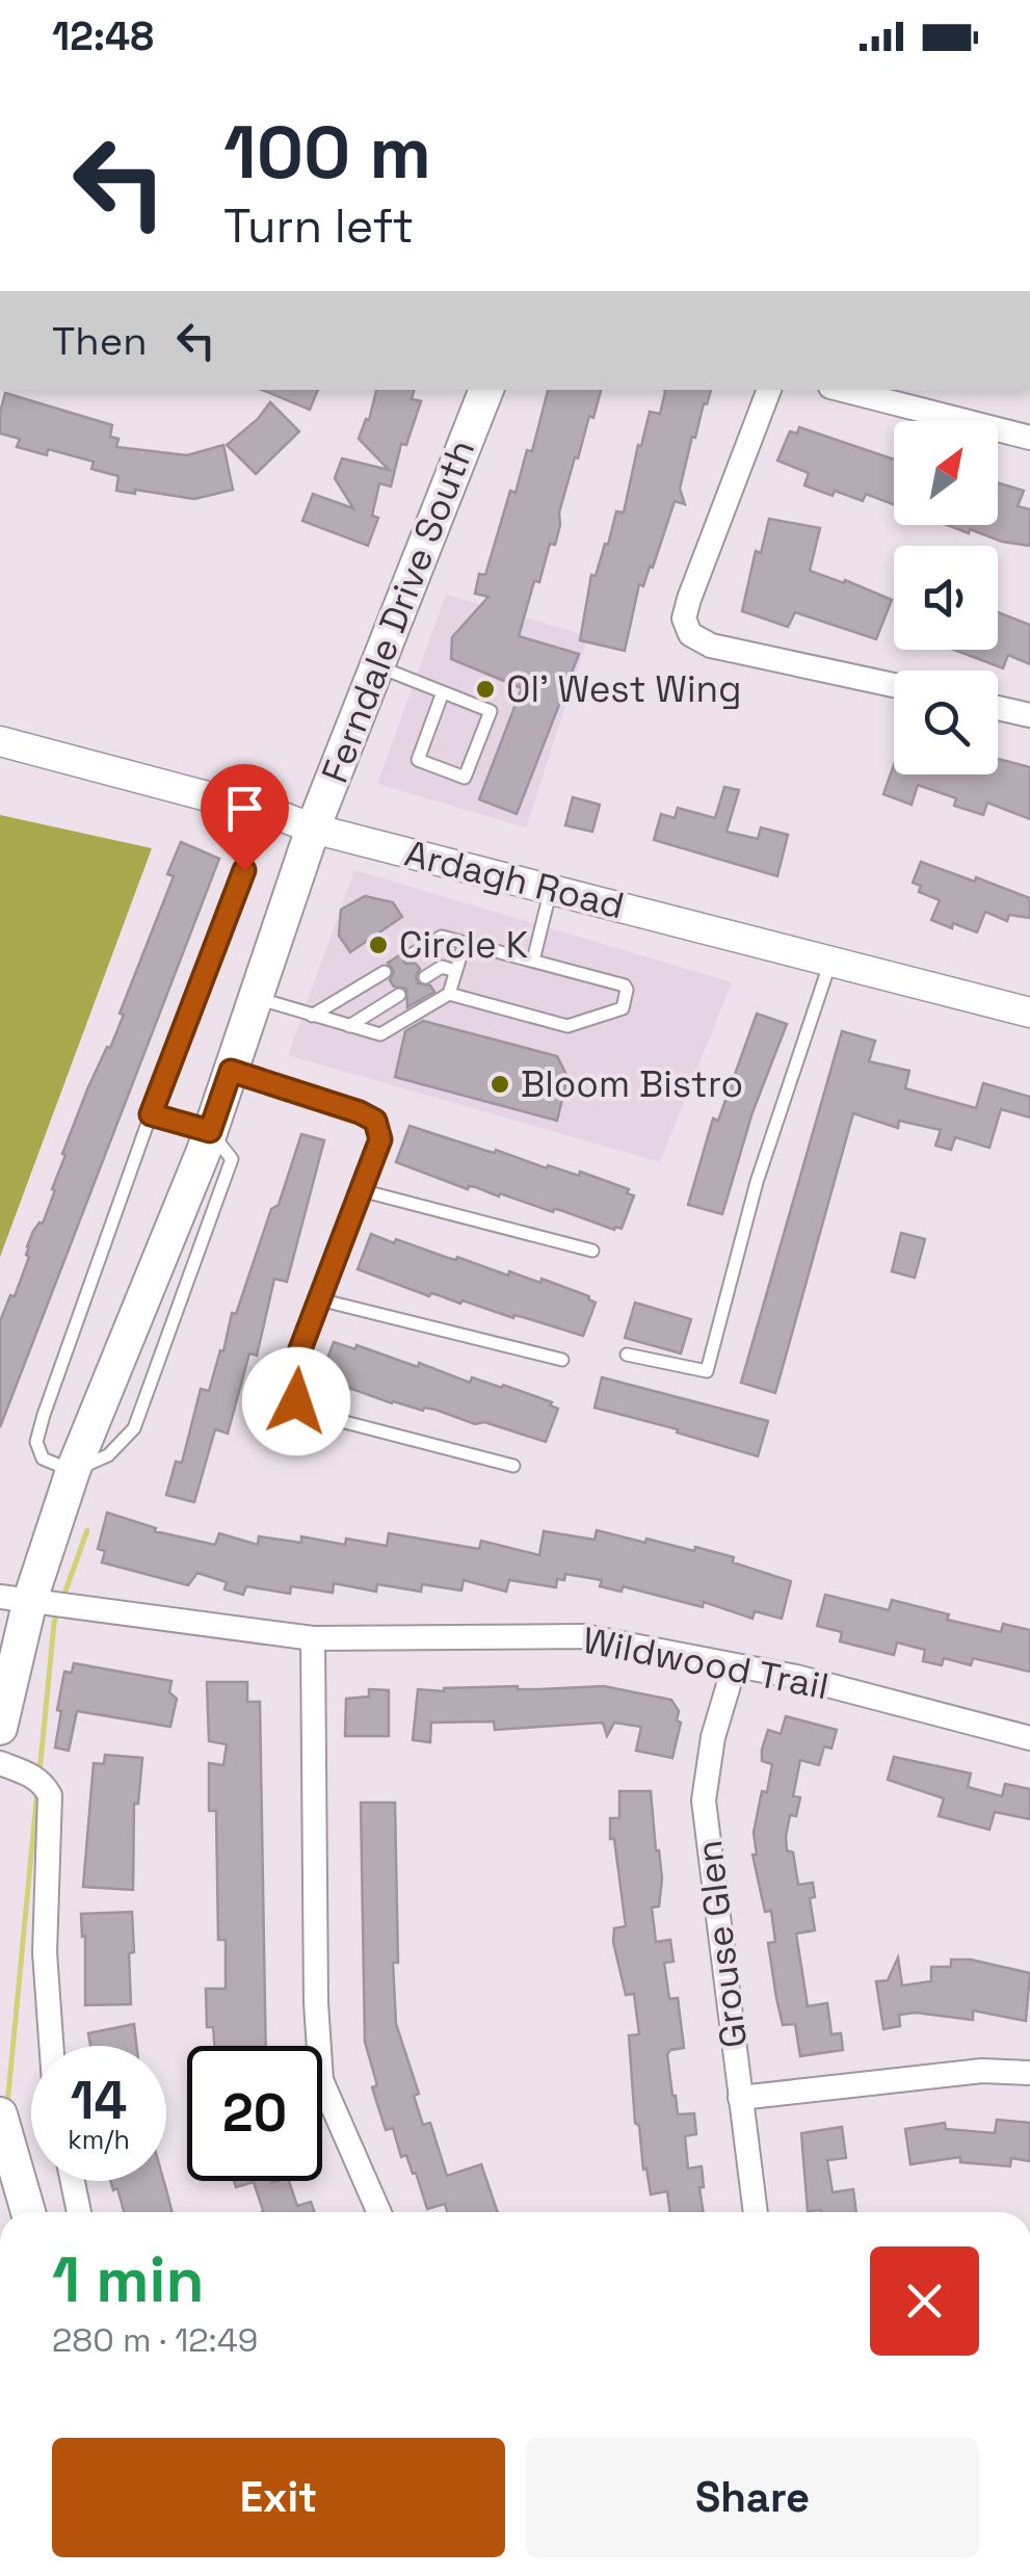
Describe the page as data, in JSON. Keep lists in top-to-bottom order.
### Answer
{
  "streets": {
    "main road": ["Ferndale Drive South"],
    "street": ["Ardagh Road", "Wildwood Trail", "Grouse Glen"]
  },
  "crossings": [
    ["Ferndale Drive South", "Ardagh Road"],
    ["Ferndale Drive South", "Wildwood Trail"],
    ["Wildwood Trail", "Grouse Glen"]
  ],
  "places": ["Ol' West Wing", "Circle K", "Bloom Bistro"],
  "north": "top right",
  "page": {
    "status": "12:48",
    "turn": ["100 m", "Turn left"],
    "then": "Then",
    "speed": "14 km/h",
    "limit": "20",
    "heading": ["1 min", "280 m · 12:49"],
    "buttons": ["Exit", "Share"]
  }
}
